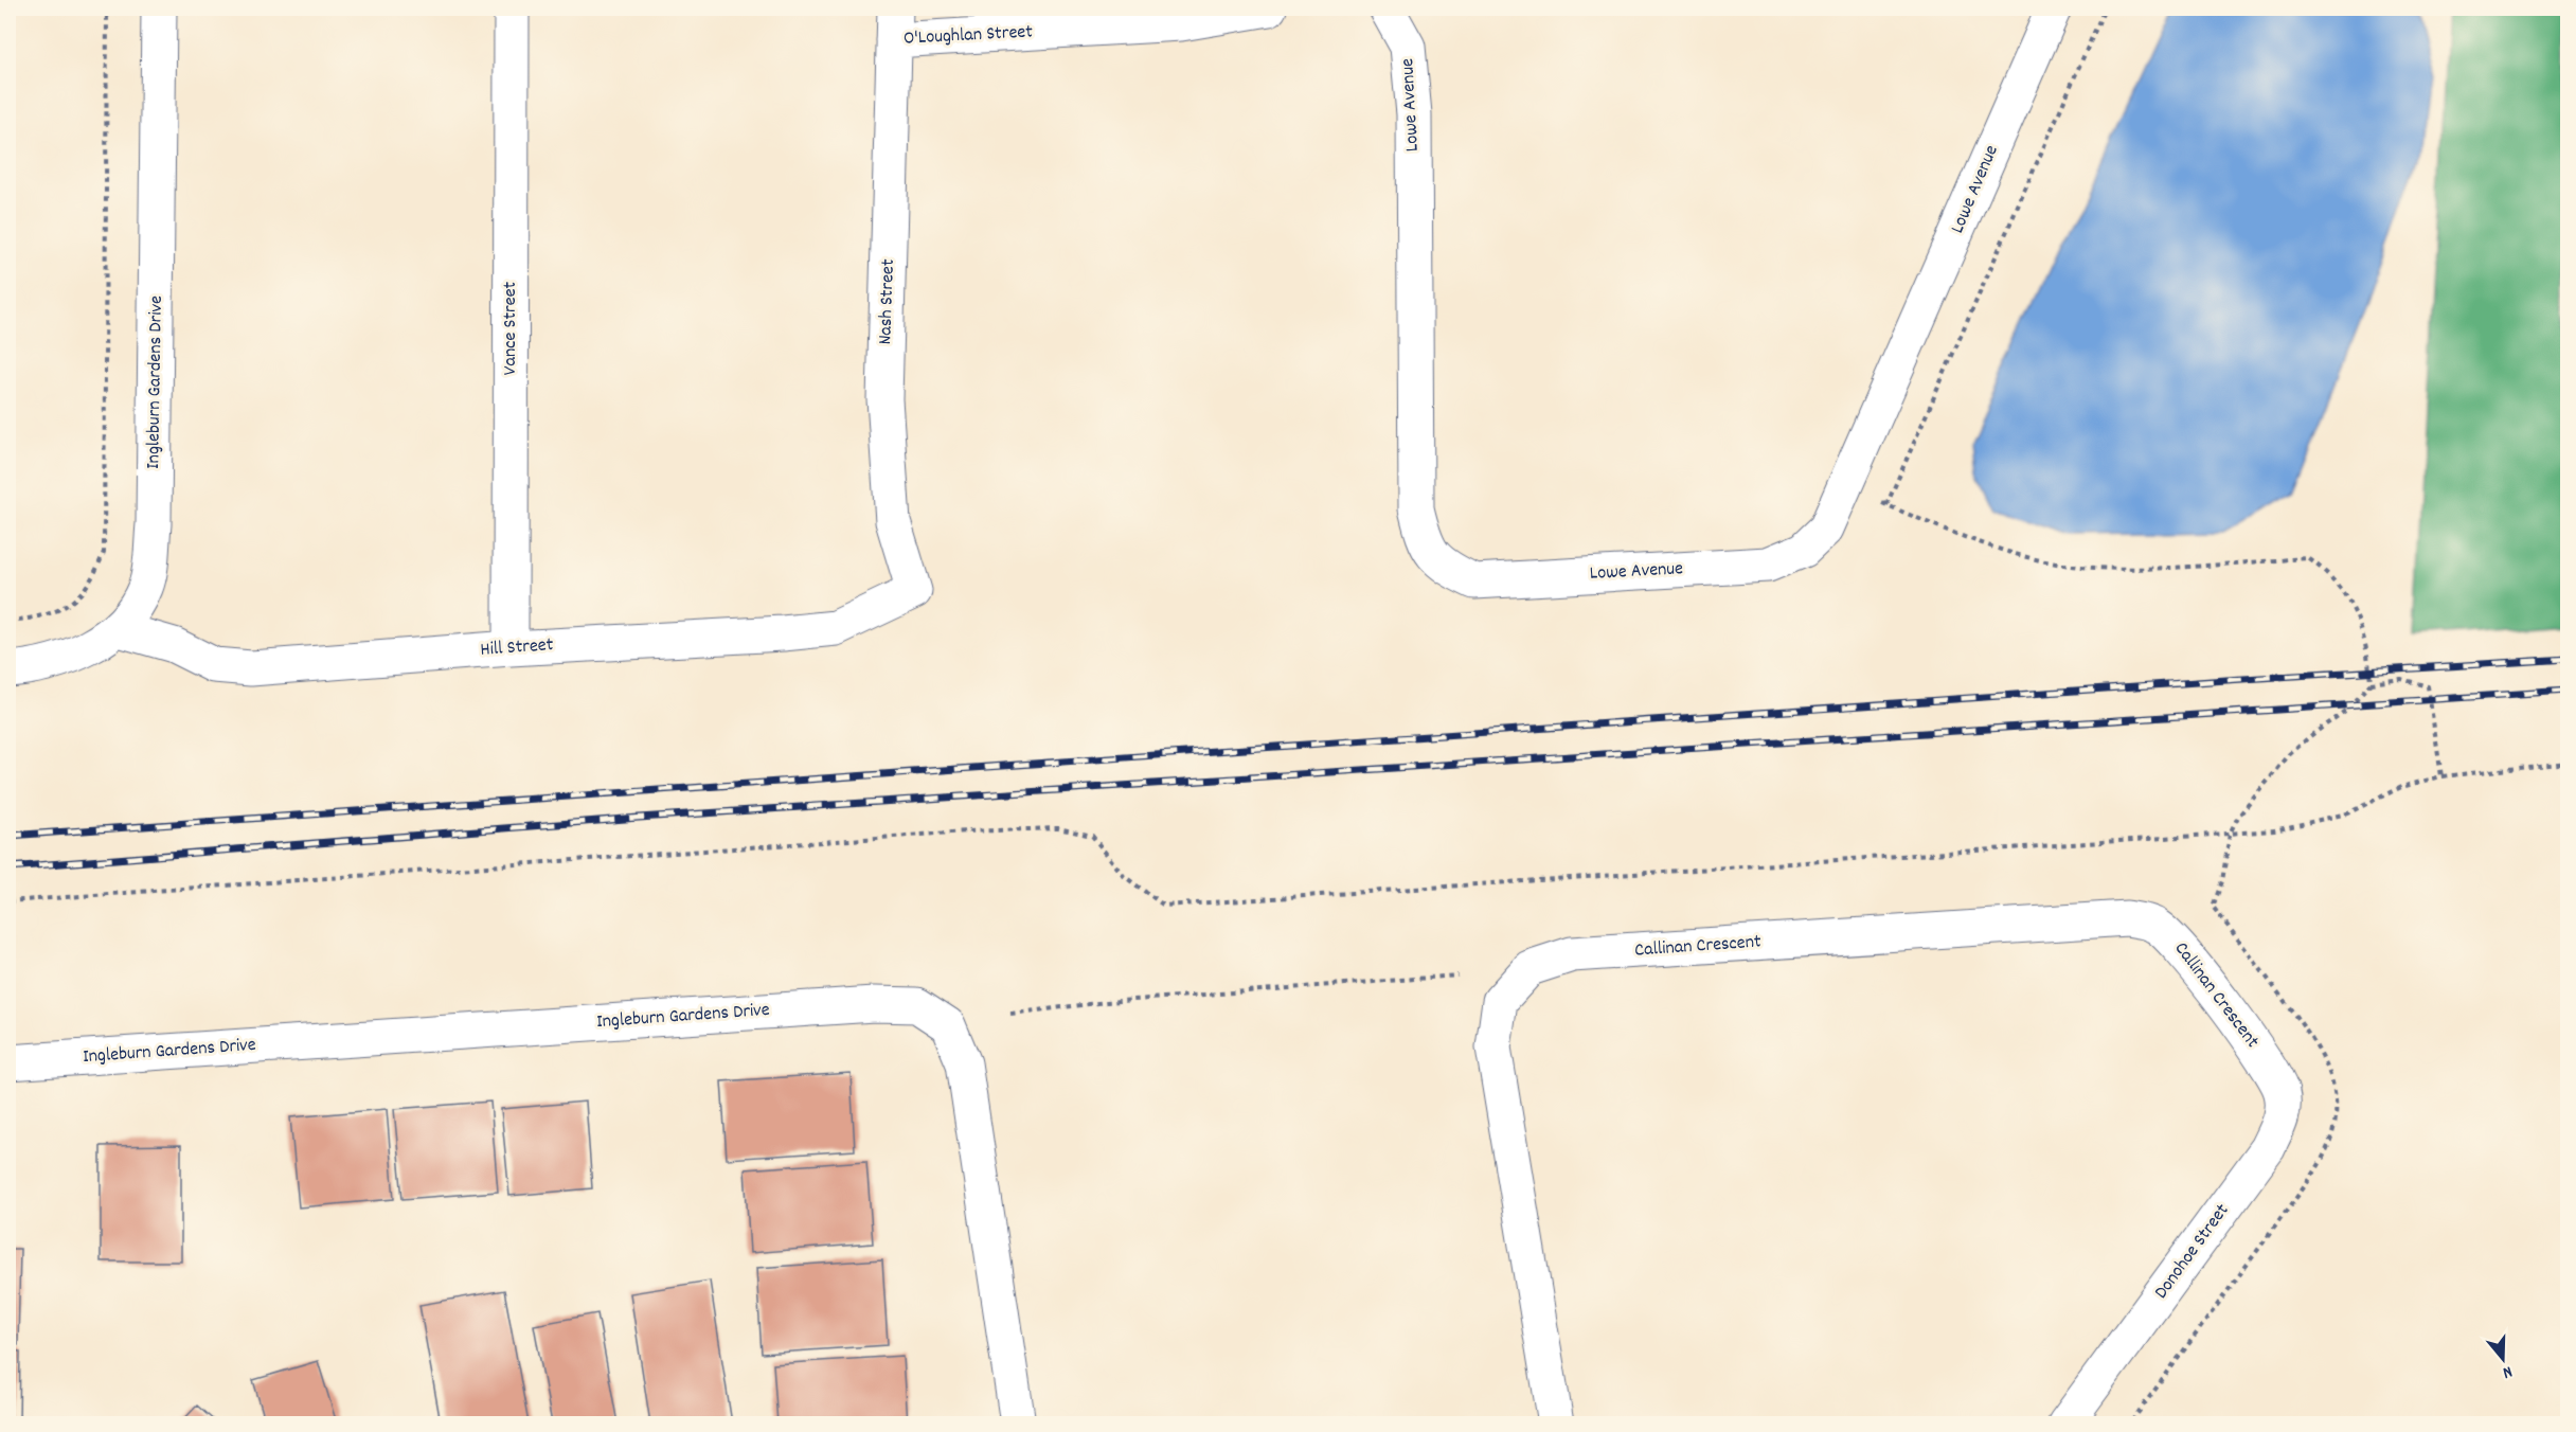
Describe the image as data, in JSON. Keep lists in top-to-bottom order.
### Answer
{
  "streets": {
    "street": [
      "O'Loughlan Street",
      "Lowe Avenue",
      "Nash Street",
      "Vance Street",
      "Ingleburn Gardens Drive",
      "Hill Street",
      "Callinan Crescent",
      "Donohoe Street"
    ]
  },
  "crossings": [
    ["O'Loughlan Street", "Nash Street"],
    ["Nash Street", "Hill Street"],
    ["Vance Street", "Hill Street"],
    ["Ingleburn Gardens Drive", "Hill Street"],
    ["Callinan Crescent", "Donohoe Street"]
  ],
  "north": "bottom"
}
